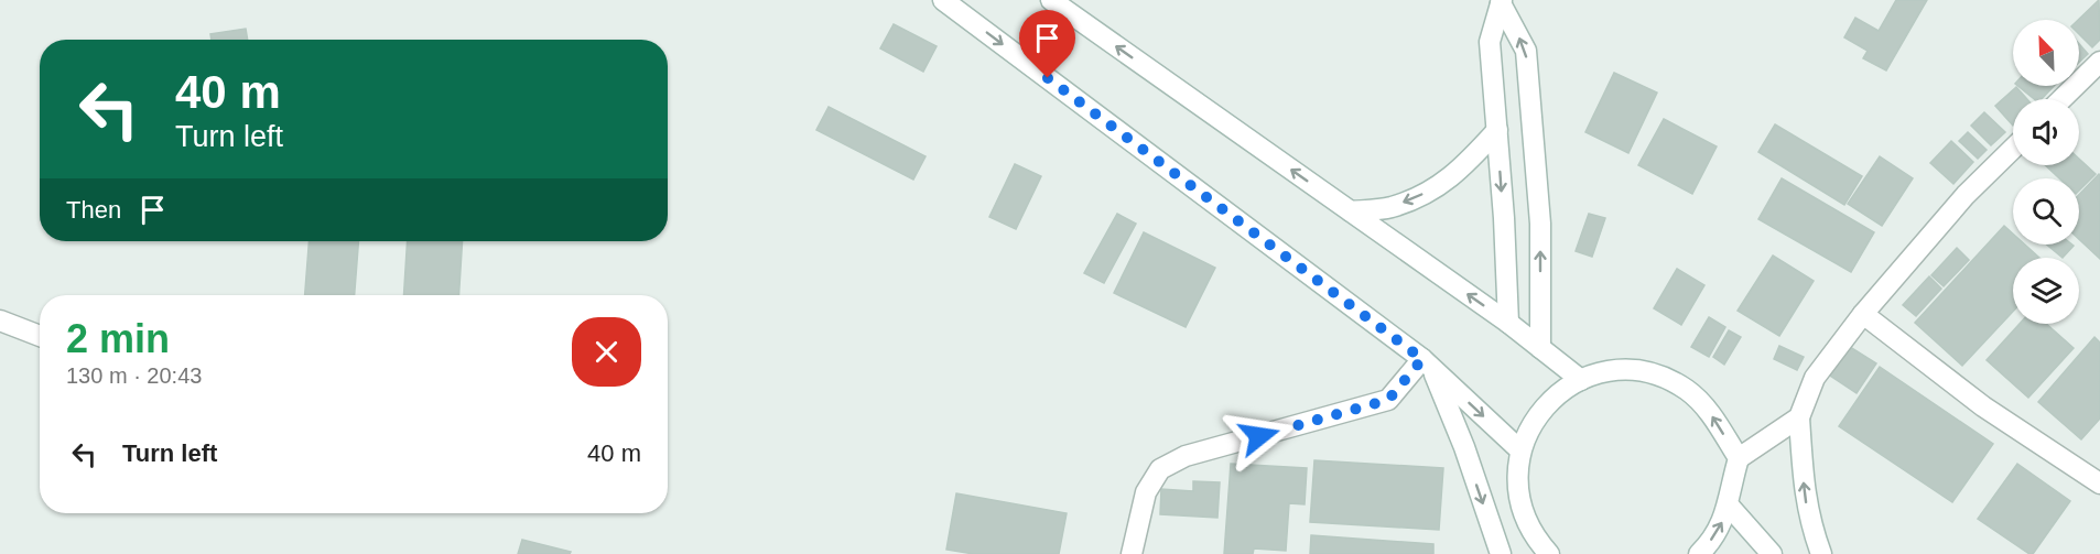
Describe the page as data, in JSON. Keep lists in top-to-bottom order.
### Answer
{
  "north": "top left",
  "page": {
    "turn": ["40 m", "Turn left"],
    "then": "Then",
    "heading": ["2 min", "130 m · 20:43"],
    "list": [
      {
        "name": "Turn left",
        "value": "40 m"
      }
    ]
  }
}
